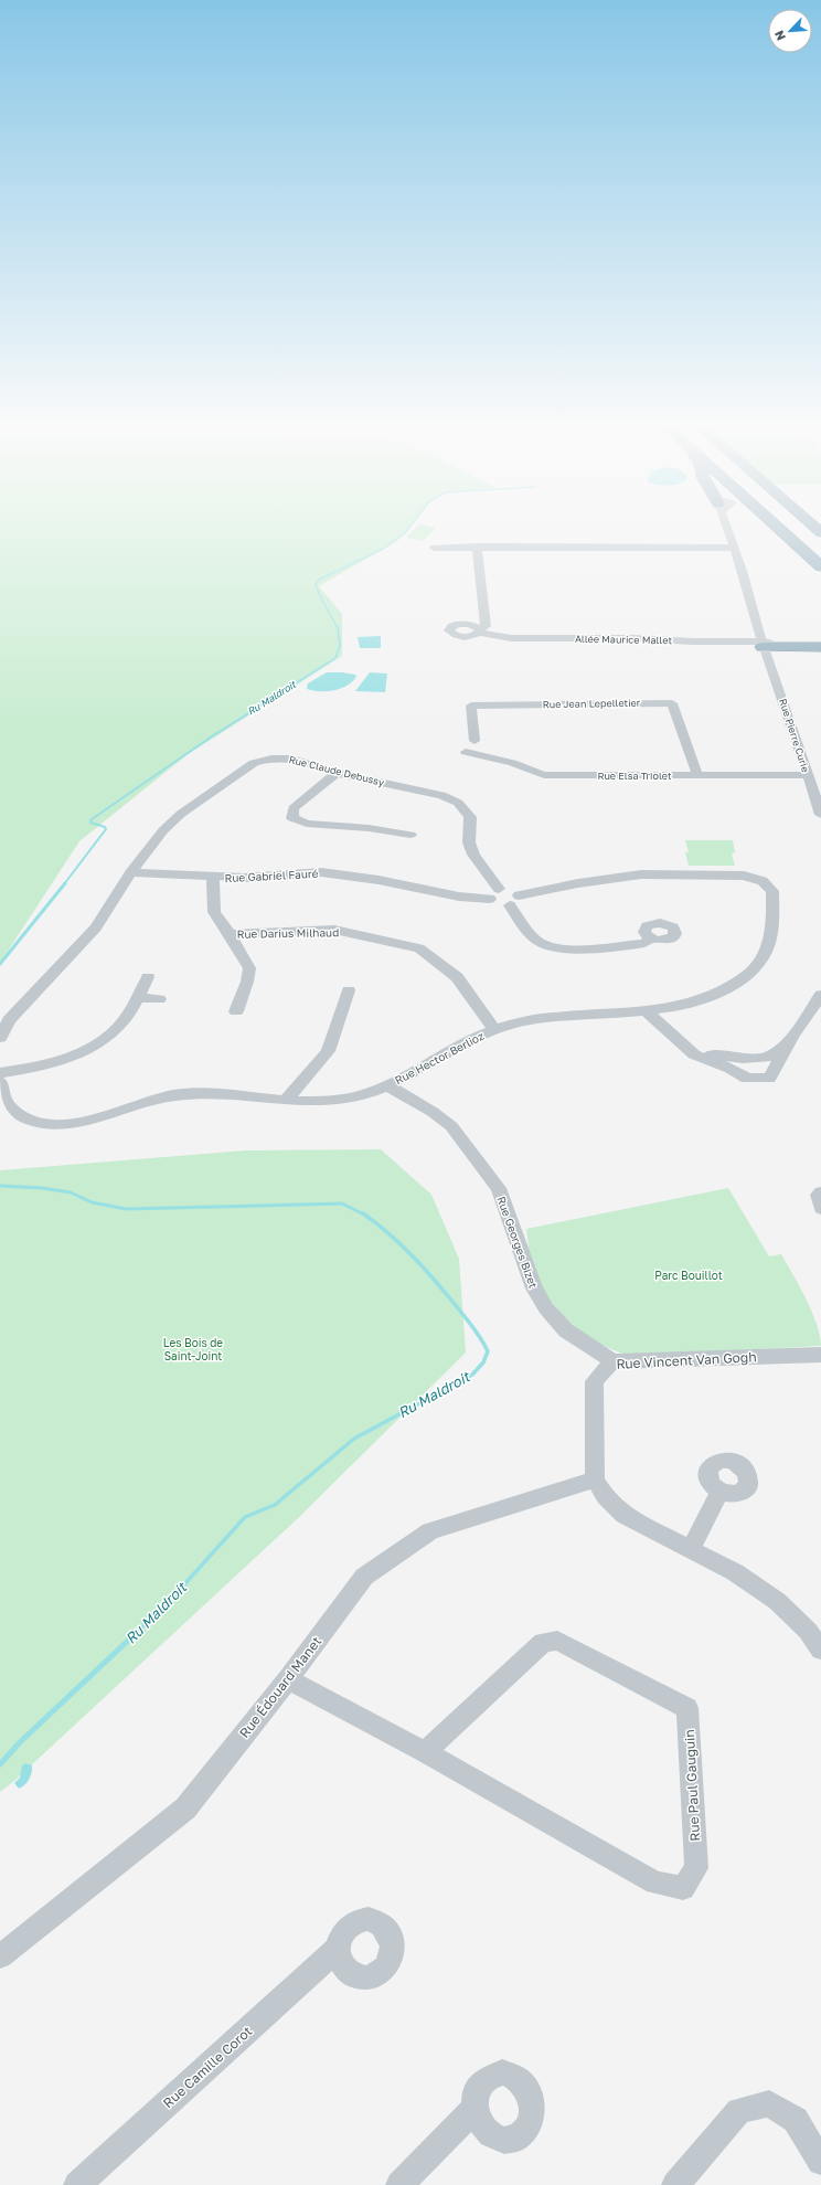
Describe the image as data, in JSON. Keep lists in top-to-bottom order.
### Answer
{
  "streets": {
    "street": [
      "Allée Maurice Mallet",
      "Rue Jean Lepelletier",
      "Rue Pierre Curie",
      "Rue Claude Debussy",
      "Rue Elsa Triolet",
      "Rue Gabriel Fauré",
      "Rue Darius Milhaud",
      "Rue Hector Berlioz",
      "Rue Georges Bizet",
      "Rue Vincent Van Gogh",
      "Rue Édouard Manet",
      "Rue Paul Gauguin",
      "Rue Camille Corot"
    ]
  },
  "crossings": [
    ["Allée Maurice Mallet", "Rue Pierre Curie"],
    ["Rue Jean Lepelletier", "Rue Elsa Triolet"],
    ["Rue Pierre Curie", "Rue Elsa Triolet"],
    ["Rue Claude Debussy", "Rue Gabriel Fauré"],
    ["Rue Gabriel Fauré", "Rue Hector Berlioz"],
    ["Rue Darius Milhaud", "Rue Hector Berlioz"],
    ["Rue Hector Berlioz", "Rue Georges Bizet"],
    ["Rue Georges Bizet", "Rue Vincent Van Gogh"],
    ["Rue Vincent Van Gogh", "Rue Édouard Manet"],
    ["Rue Édouard Manet", "Rue Paul Gauguin"]
  ],
  "water": ["Ru Maldroit"],
  "parks": ["Parc Bouillot", "Les Bois de Saint-Joint"],
  "north": "bottom left"
}
